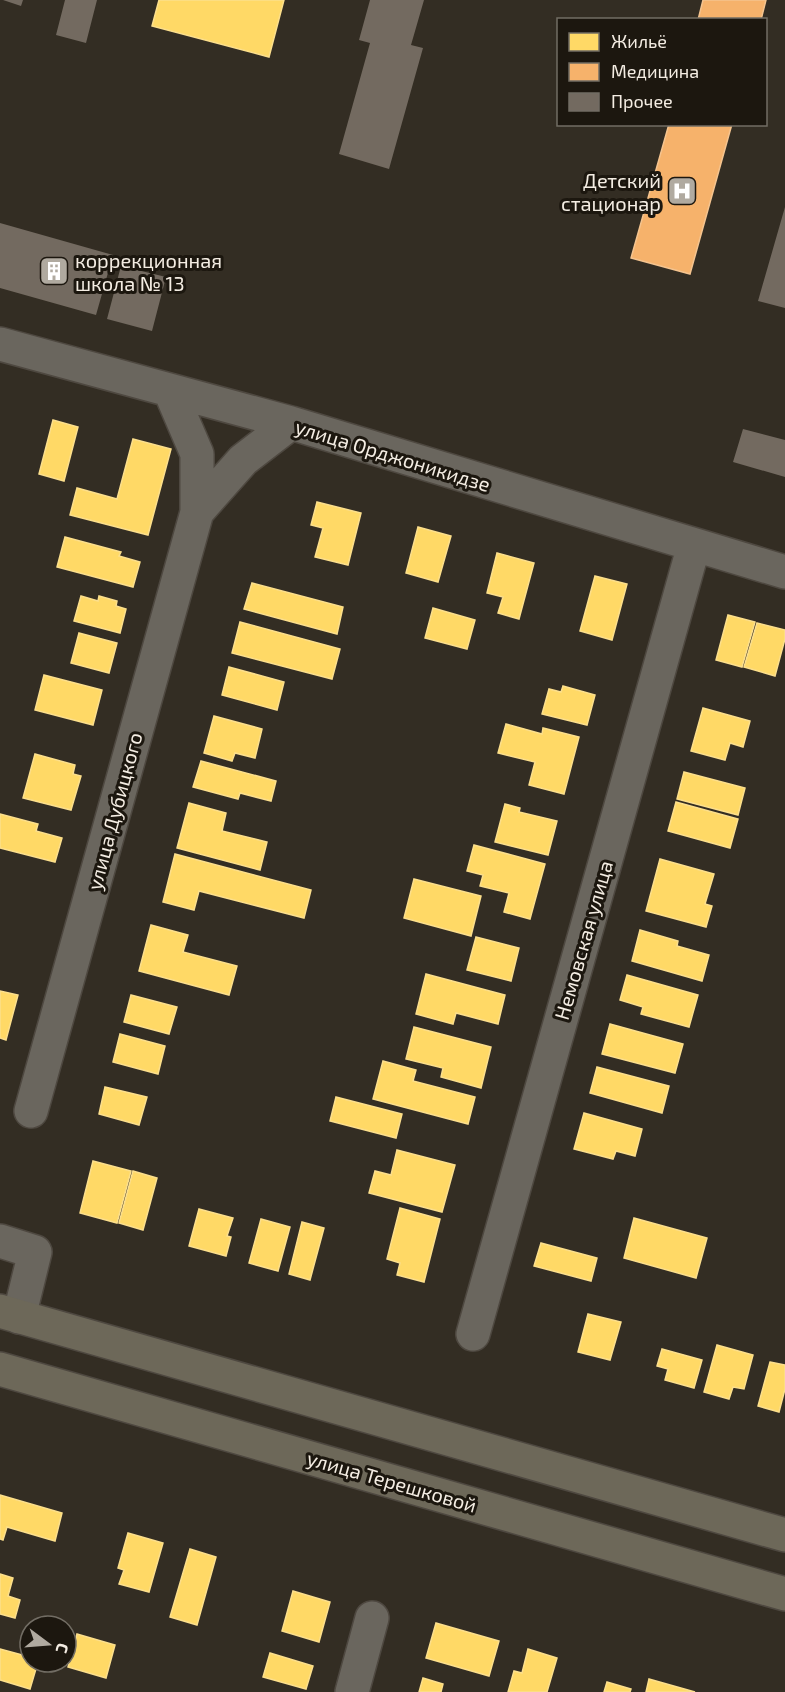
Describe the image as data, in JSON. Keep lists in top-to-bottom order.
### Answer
{
  "streets": {
    "main road": ["улица Терешковой"],
    "street": ["улица Орджоникидзе", "улица Дубицкого", "Немовская улица"]
  },
  "crossings": [
    ["улица Орджоникидзе", "улица Дубицкого"],
    ["улица Орджоникидзе", "Немовская улица"]
  ],
  "places": {
    "hospital": ["Детский стационар"],
    "building": ["коррекционная школа № 13"]
  },
  "legend": ["Жильё", "Медицина", "Прочее"],
  "north": "right"
}
